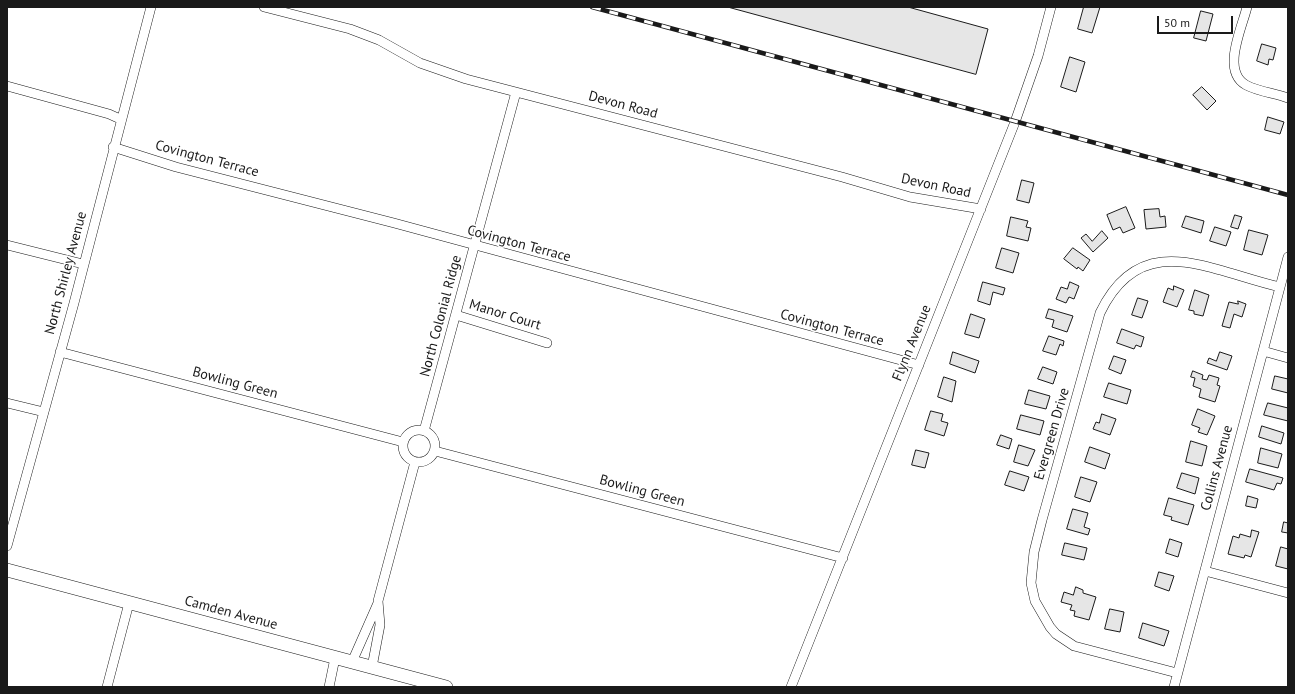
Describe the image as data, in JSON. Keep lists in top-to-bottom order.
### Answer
{
  "streets": {
    "main road": ["Camden Avenue"],
    "street": [
      "Devon Road",
      "Covington Terrace",
      "North Shirley Avenue",
      "Manor Court",
      "North Colonial Ridge",
      "Flynn Avenue",
      "Bowling Green",
      "Evergreen Drive",
      "Collins Avenue"
    ]
  },
  "crossings": [
    ["Devon Road", "North Colonial Ridge"],
    ["Devon Road", "Flynn Avenue"],
    ["Covington Terrace", "North Shirley Avenue"],
    ["Covington Terrace", "North Colonial Ridge"],
    ["Covington Terrace", "Flynn Avenue"],
    ["North Shirley Avenue", "Bowling Green"],
    ["Manor Court", "North Colonial Ridge"],
    ["North Colonial Ridge", "Bowling Green"],
    ["Flynn Avenue", "Bowling Green"],
    ["Evergreen Drive", "Collins Avenue"]
  ],
  "scale_bar": "50 m"
}
